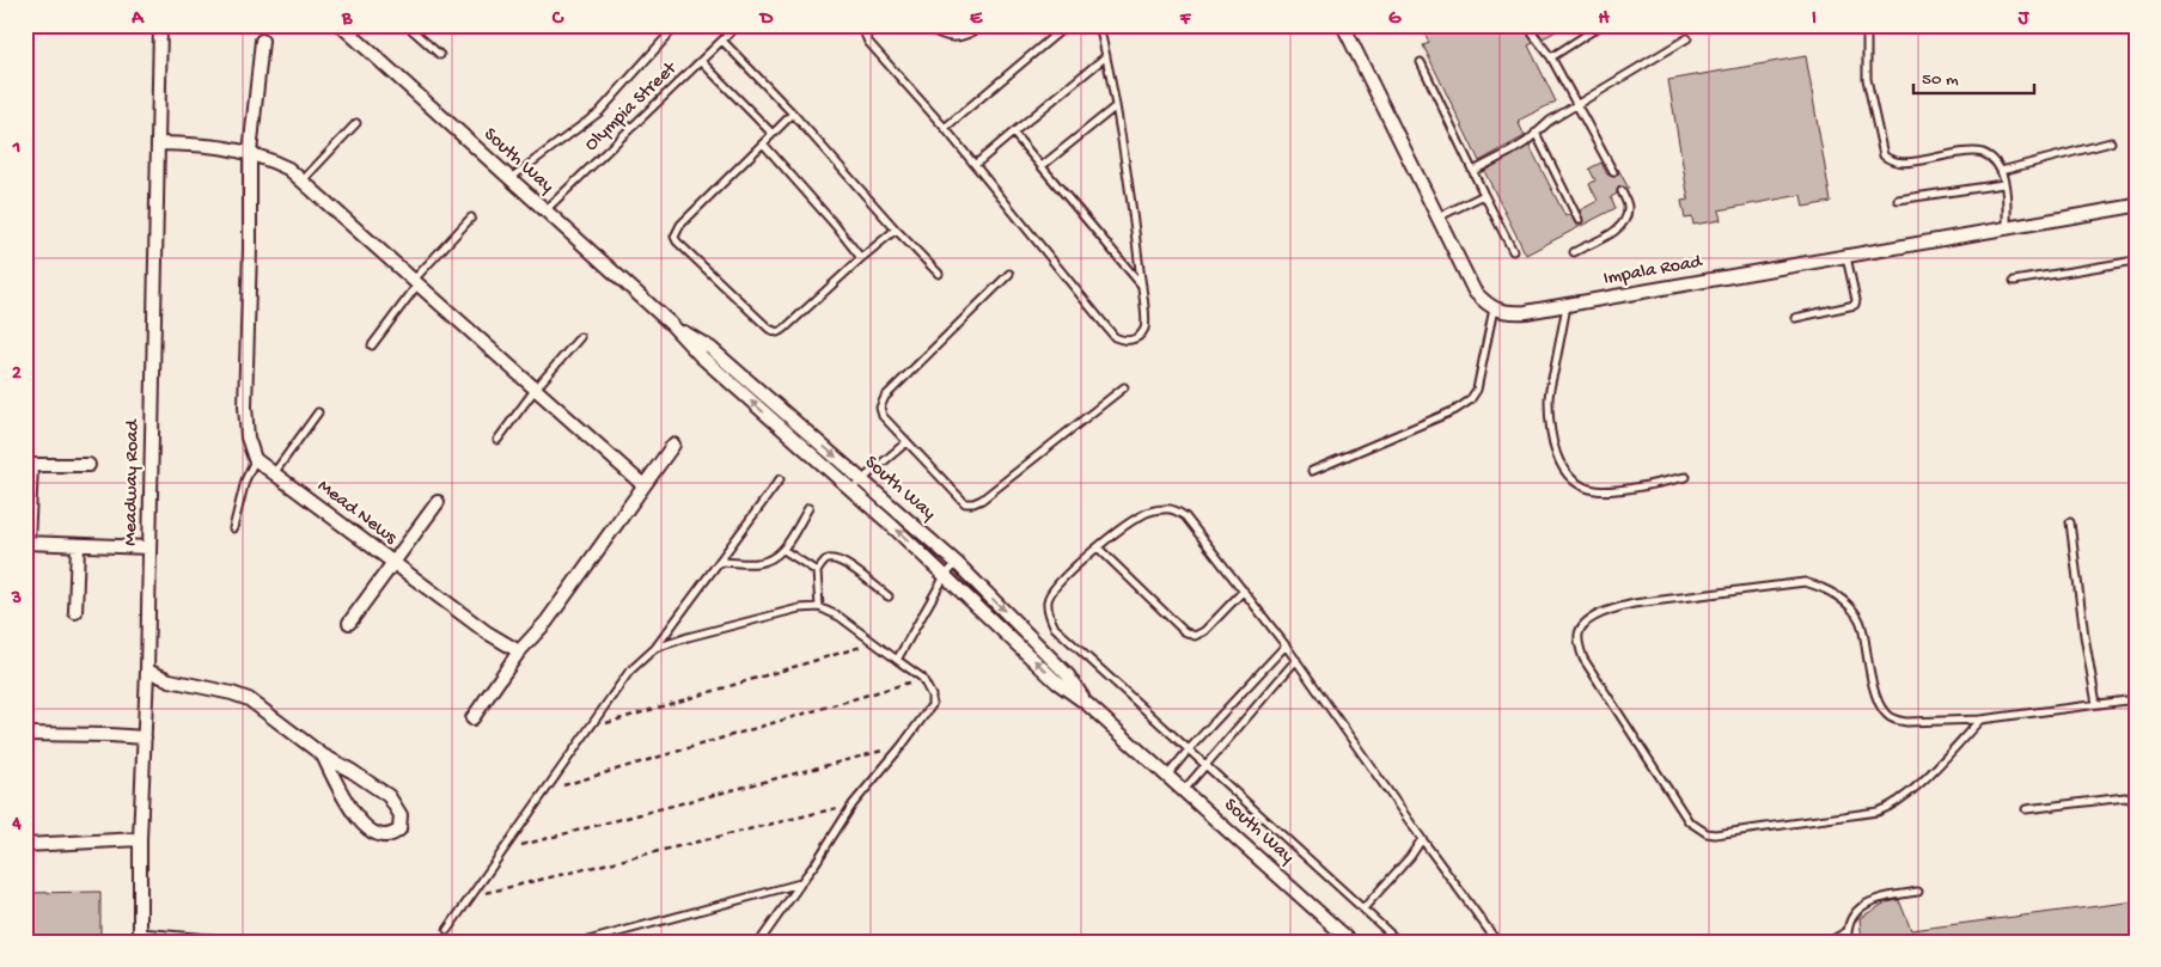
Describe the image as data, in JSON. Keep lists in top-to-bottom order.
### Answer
{
  "streets": {
    "street": [
      "South Way",
      "Impala Road",
      "Meadway Road",
      "Mead News"
    ],
    "lane": ["Olympia Street"]
  },
  "crossings": [
    ["Olympia Street", "South Way"]
  ],
  "scale_bar": "50 m",
  "grid": {
    "columns": [
      "A",
      "B",
      "C",
      "D",
      "E",
      "F",
      "G",
      "H",
      "I",
      "J"
    ],
    "rows": [
      "1",
      "2",
      "3",
      "4"
    ]
  }
}
